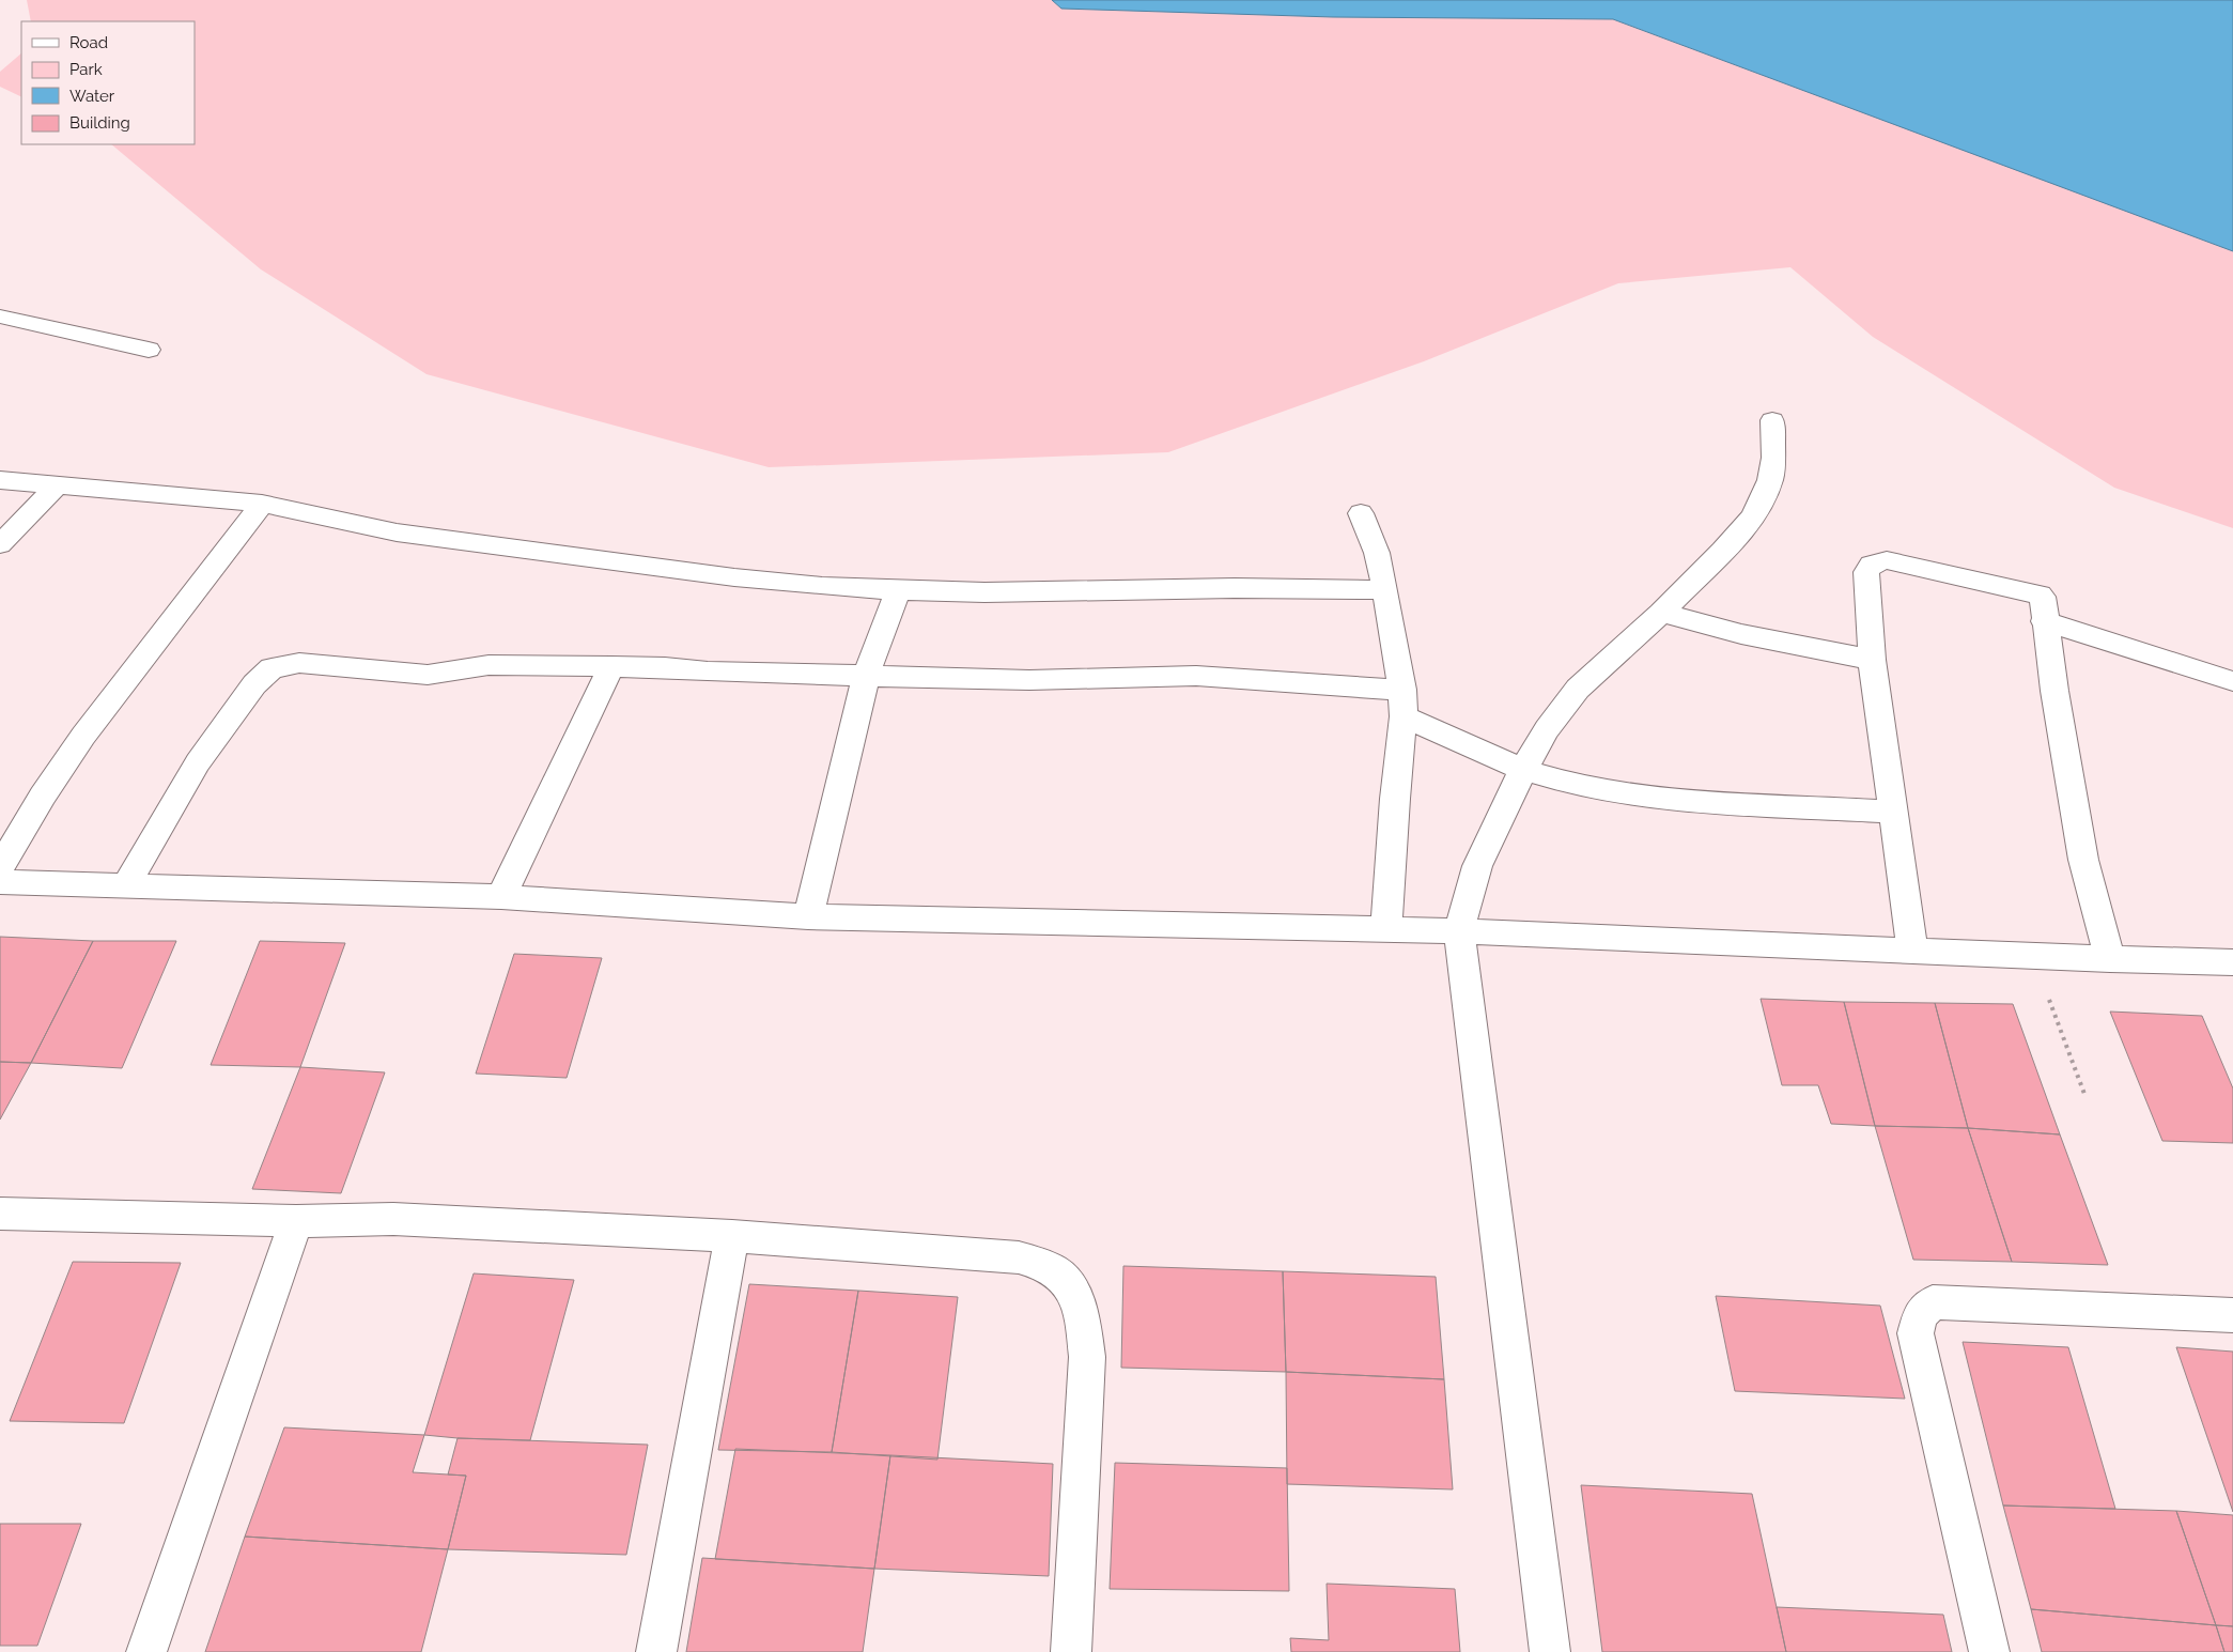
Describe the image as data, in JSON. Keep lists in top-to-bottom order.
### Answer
{
  "legend": [
    "Road",
    "Park",
    "Water",
    "Building"
  ]
}
